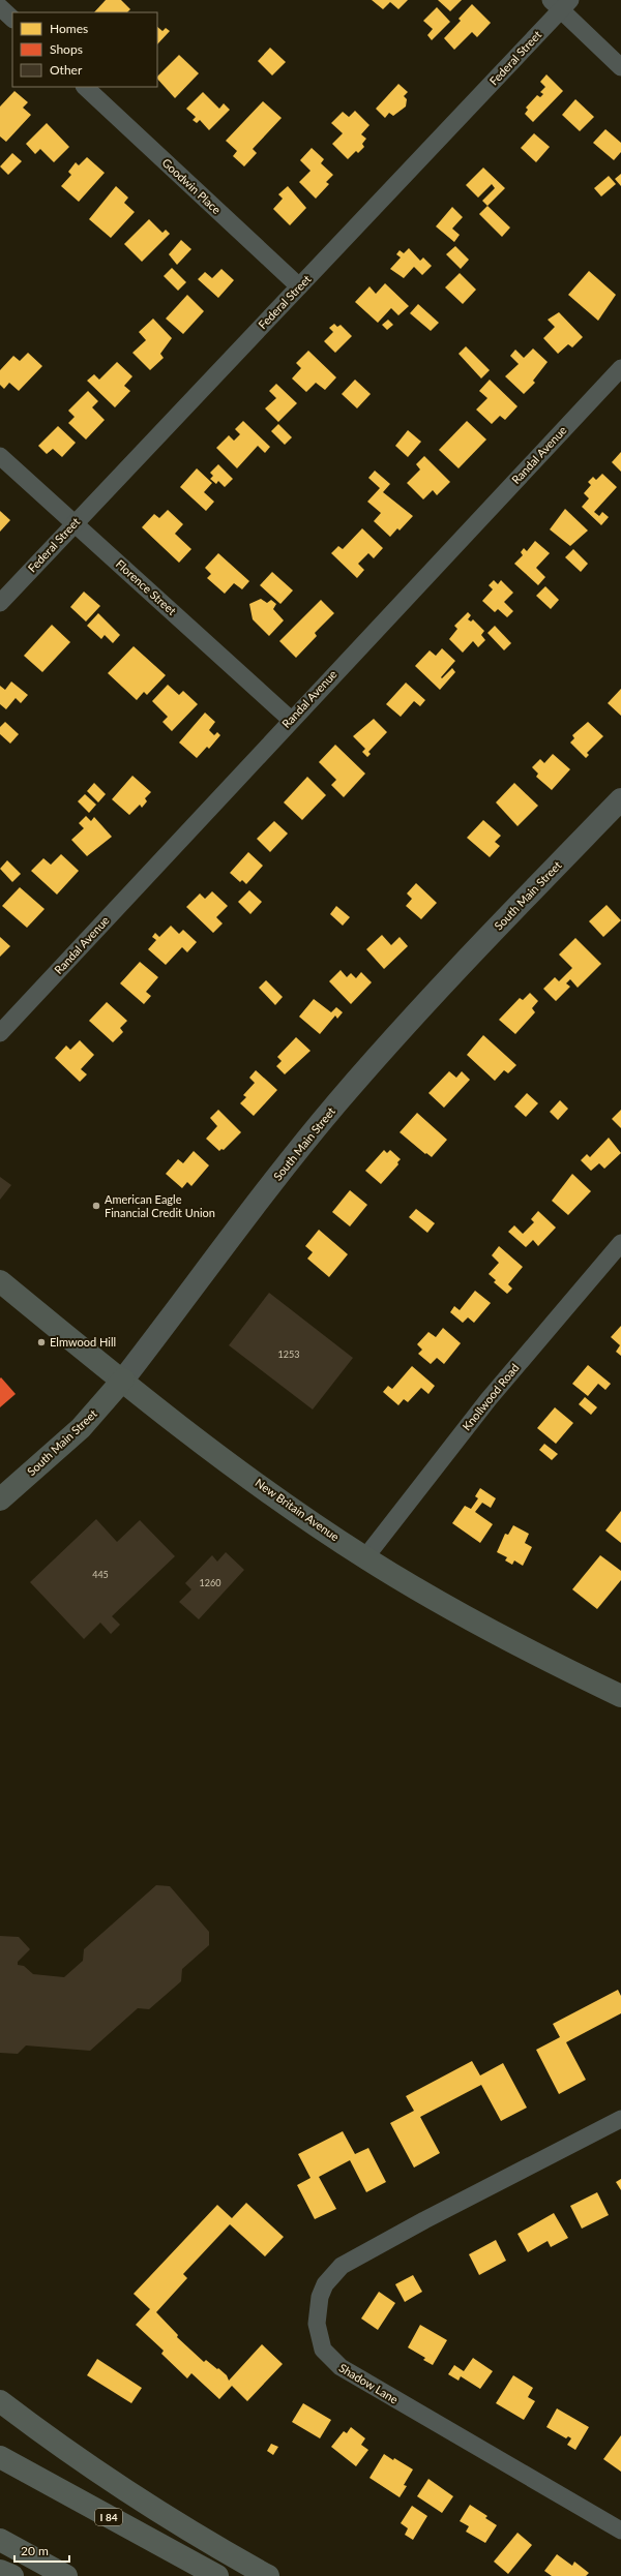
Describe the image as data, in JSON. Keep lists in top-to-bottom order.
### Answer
{
  "streets": {
    "highway": ["I 84"],
    "main road": ["South Main Street", "New Britain Avenue"],
    "street": [
      "Federal Street",
      "Goodwin Place",
      "Randal Avenue",
      "Florence Street",
      "Knollwood Road",
      "Shadow Lane"
    ]
  },
  "crossings": [
    ["Federal Street", "Goodwin Place"],
    ["Federal Street", "Florence Street"],
    ["Randal Avenue", "Florence Street"],
    ["South Main Street", "New Britain Avenue"],
    ["Knollwood Road", "New Britain Avenue"]
  ],
  "places": ["American Eagle Financial Credit Union", "Elmwood Hill"],
  "house_numbers": ["1253", "445", "1260"],
  "legend": ["Homes", "Shops", "Other"],
  "scale_bar": "20 m"
}
